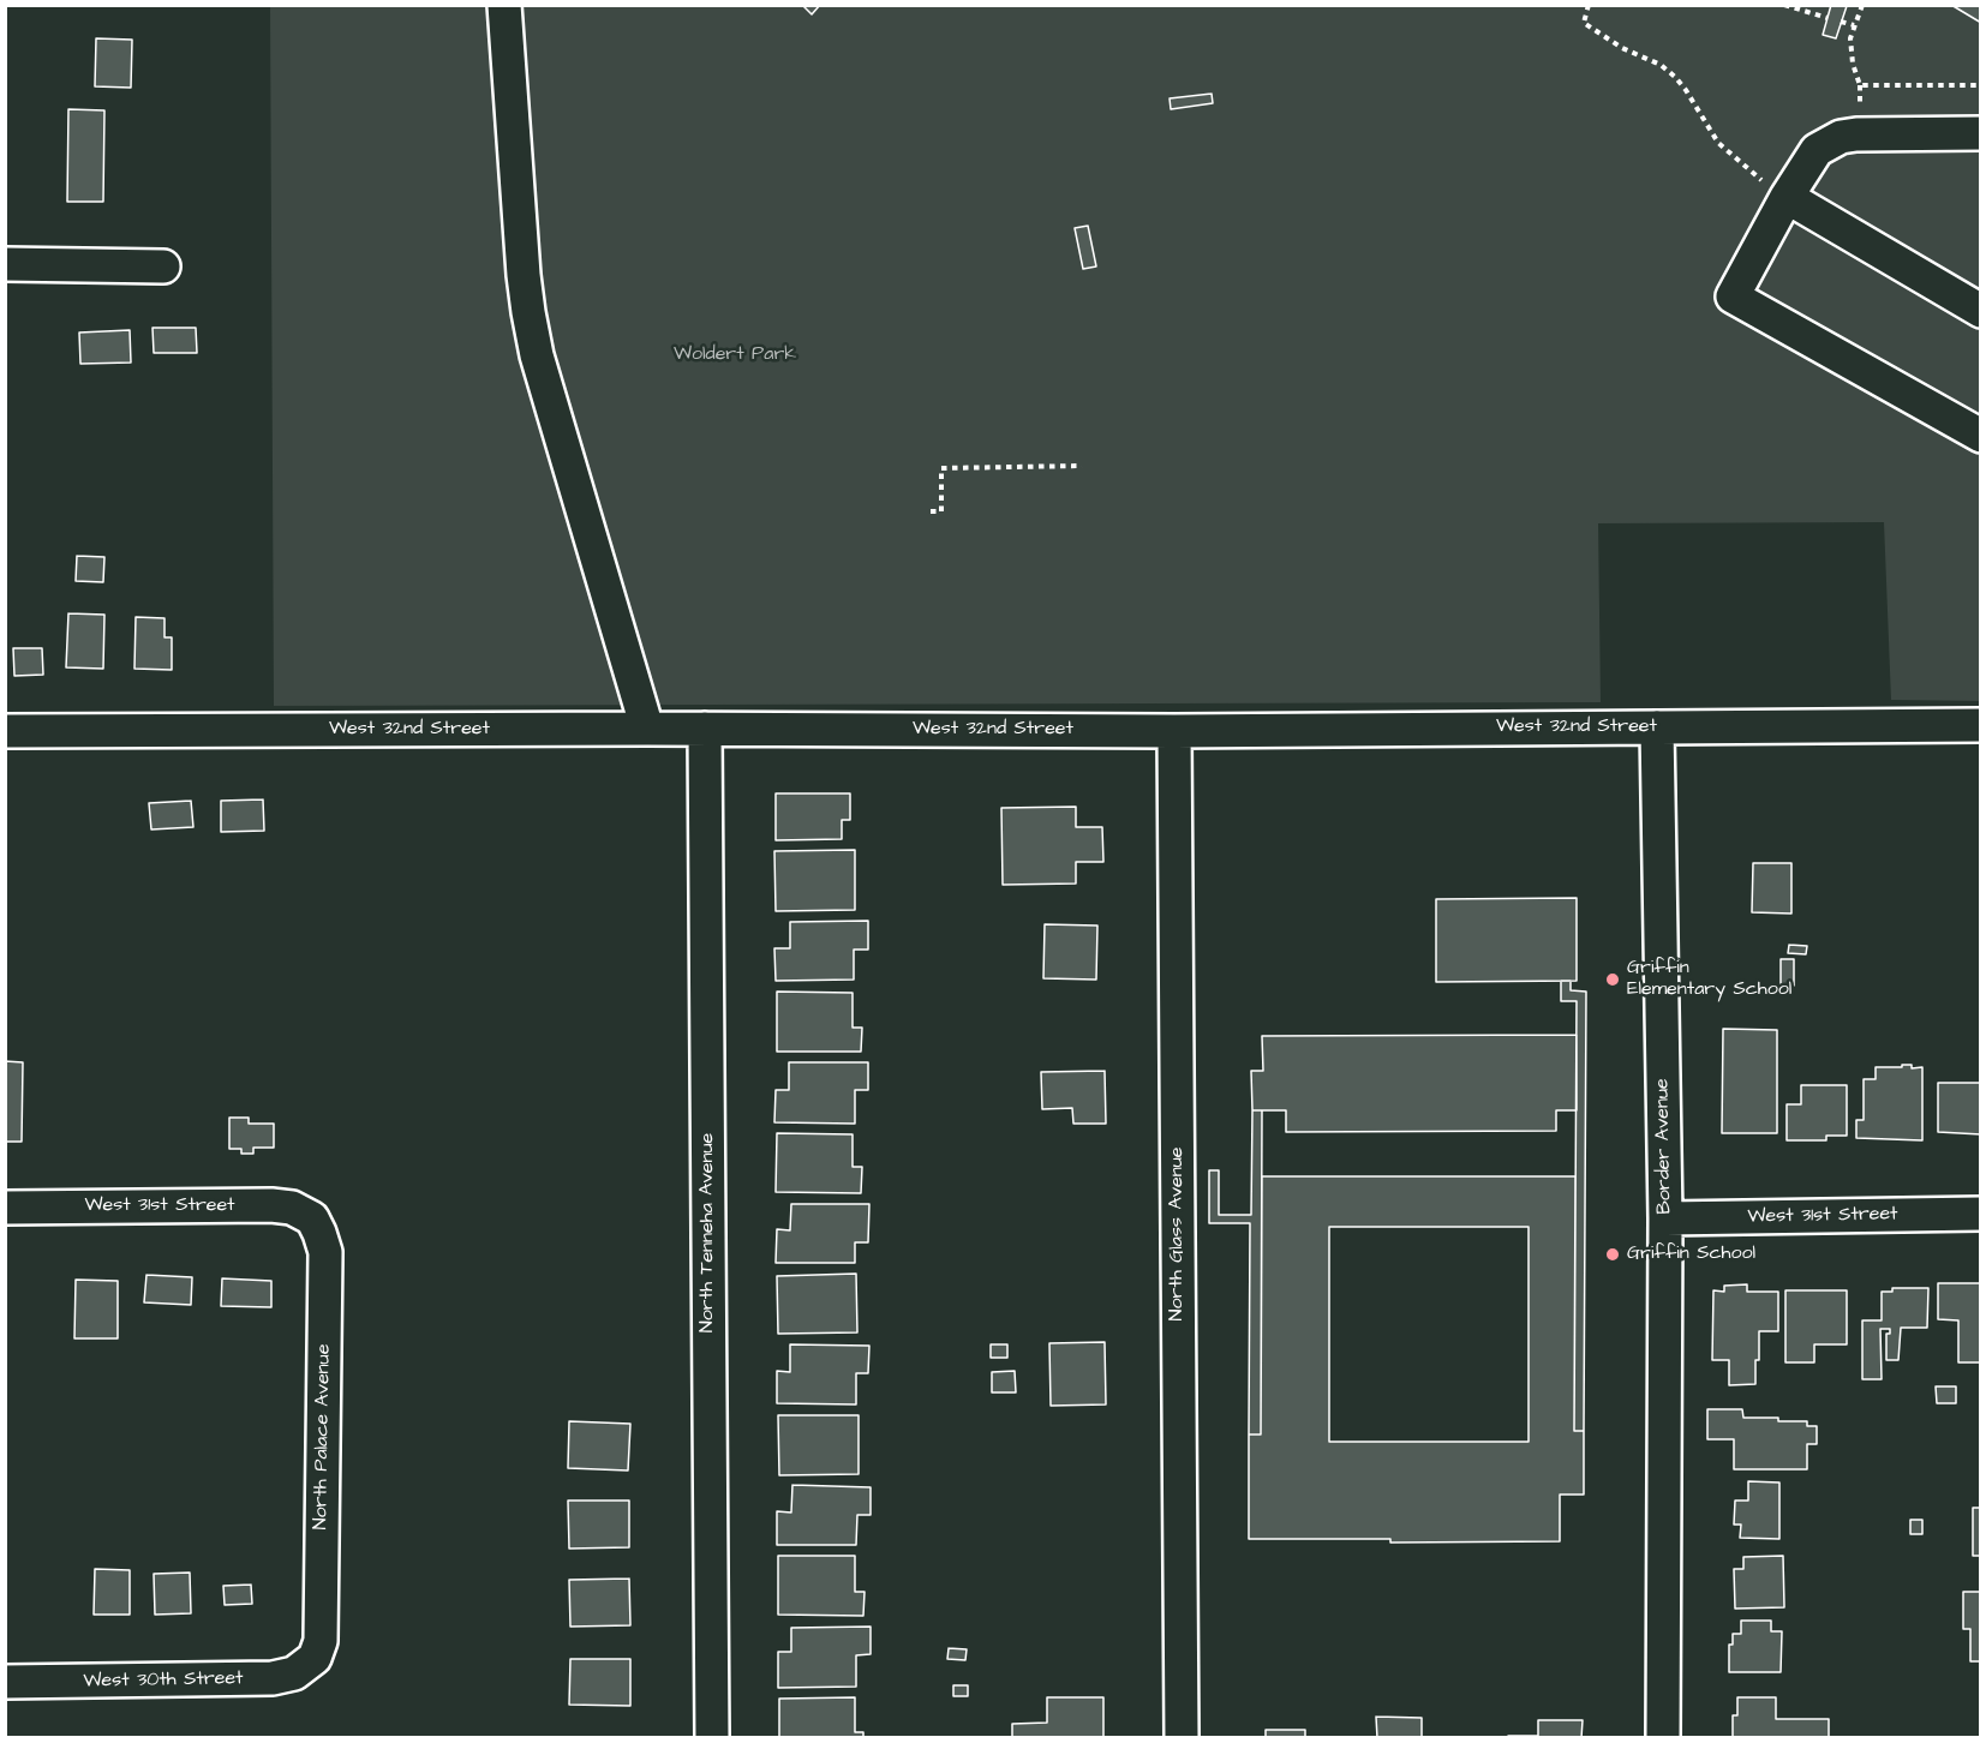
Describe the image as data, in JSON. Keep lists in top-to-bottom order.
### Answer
{
  "streets": {
    "street": [
      "West 32nd Street",
      "Border Avenue",
      "West 31st Street",
      "North Tenneha Avenue",
      "North Glass Avenue",
      "North Palace Avenue",
      "West 30th Street"
    ]
  },
  "crossings": [
    ["West 32nd Street", "Border Avenue"],
    ["West 32nd Street", "North Tenneha Avenue"],
    ["West 32nd Street", "North Glass Avenue"],
    ["Border Avenue", "West 31st Street"],
    ["West 31st Street", "North Palace Avenue"],
    ["North Palace Avenue", "West 30th Street"]
  ],
  "parks": ["Woldert Park"],
  "places": ["Griffin Elementary School", "Griffin School"]
}
